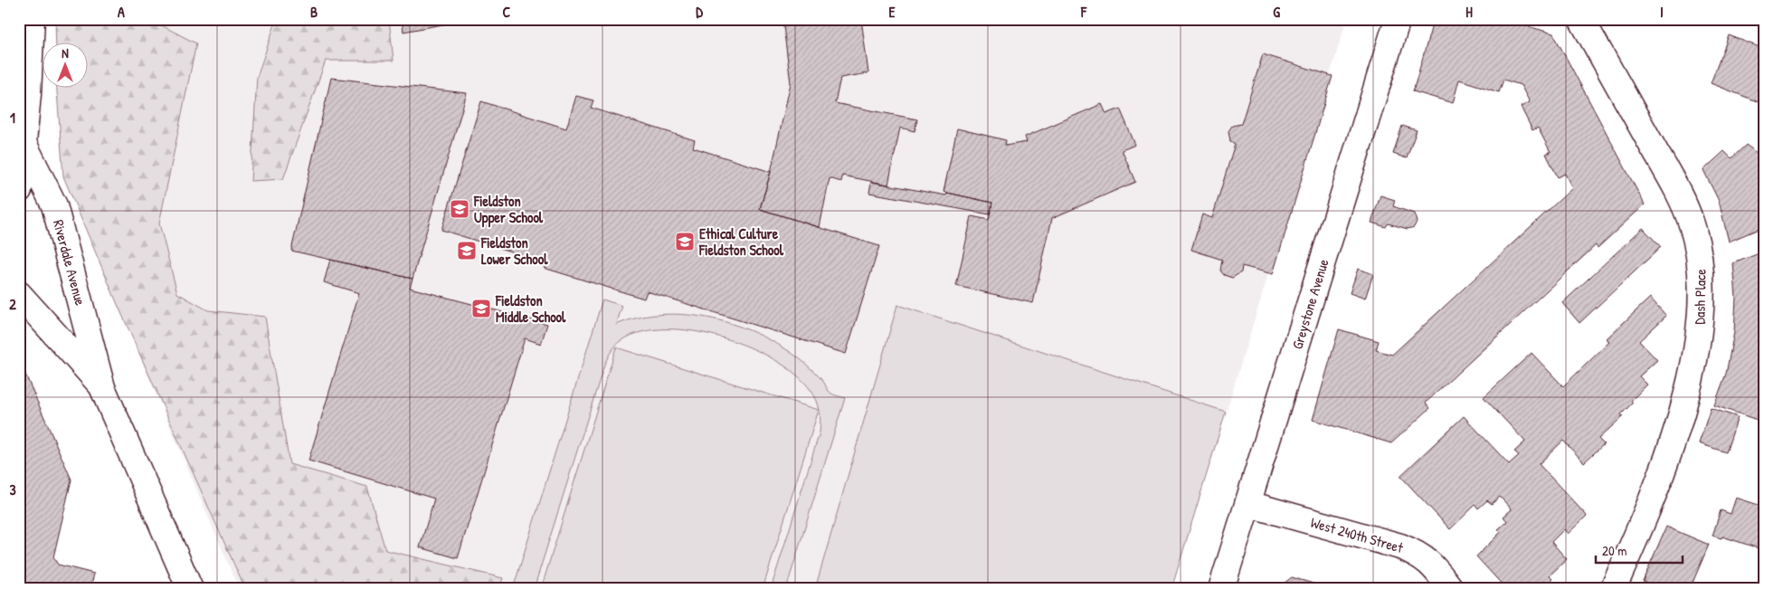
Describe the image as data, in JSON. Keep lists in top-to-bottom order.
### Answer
{
  "streets": {
    "street": [
      "Riverdale Avenue",
      "Dash Place",
      "Greystone Avenue",
      "West 240th Street"
    ]
  },
  "crossings": [
    ["Greystone Avenue", "West 240th Street"]
  ],
  "places": {
    "school or university": [
      "Fieldston Upper School",
      "Ethical Culture Fieldston School",
      "Fieldston Lower School",
      "Fieldston Middle School"
    ]
  },
  "scale_bar": "20 m",
  "north": "top",
  "grid": {
    "columns": [
      "A",
      "B",
      "C",
      "D",
      "E",
      "F",
      "G",
      "H",
      "I"
    ],
    "rows": ["1", "2", "3"]
  }
}
